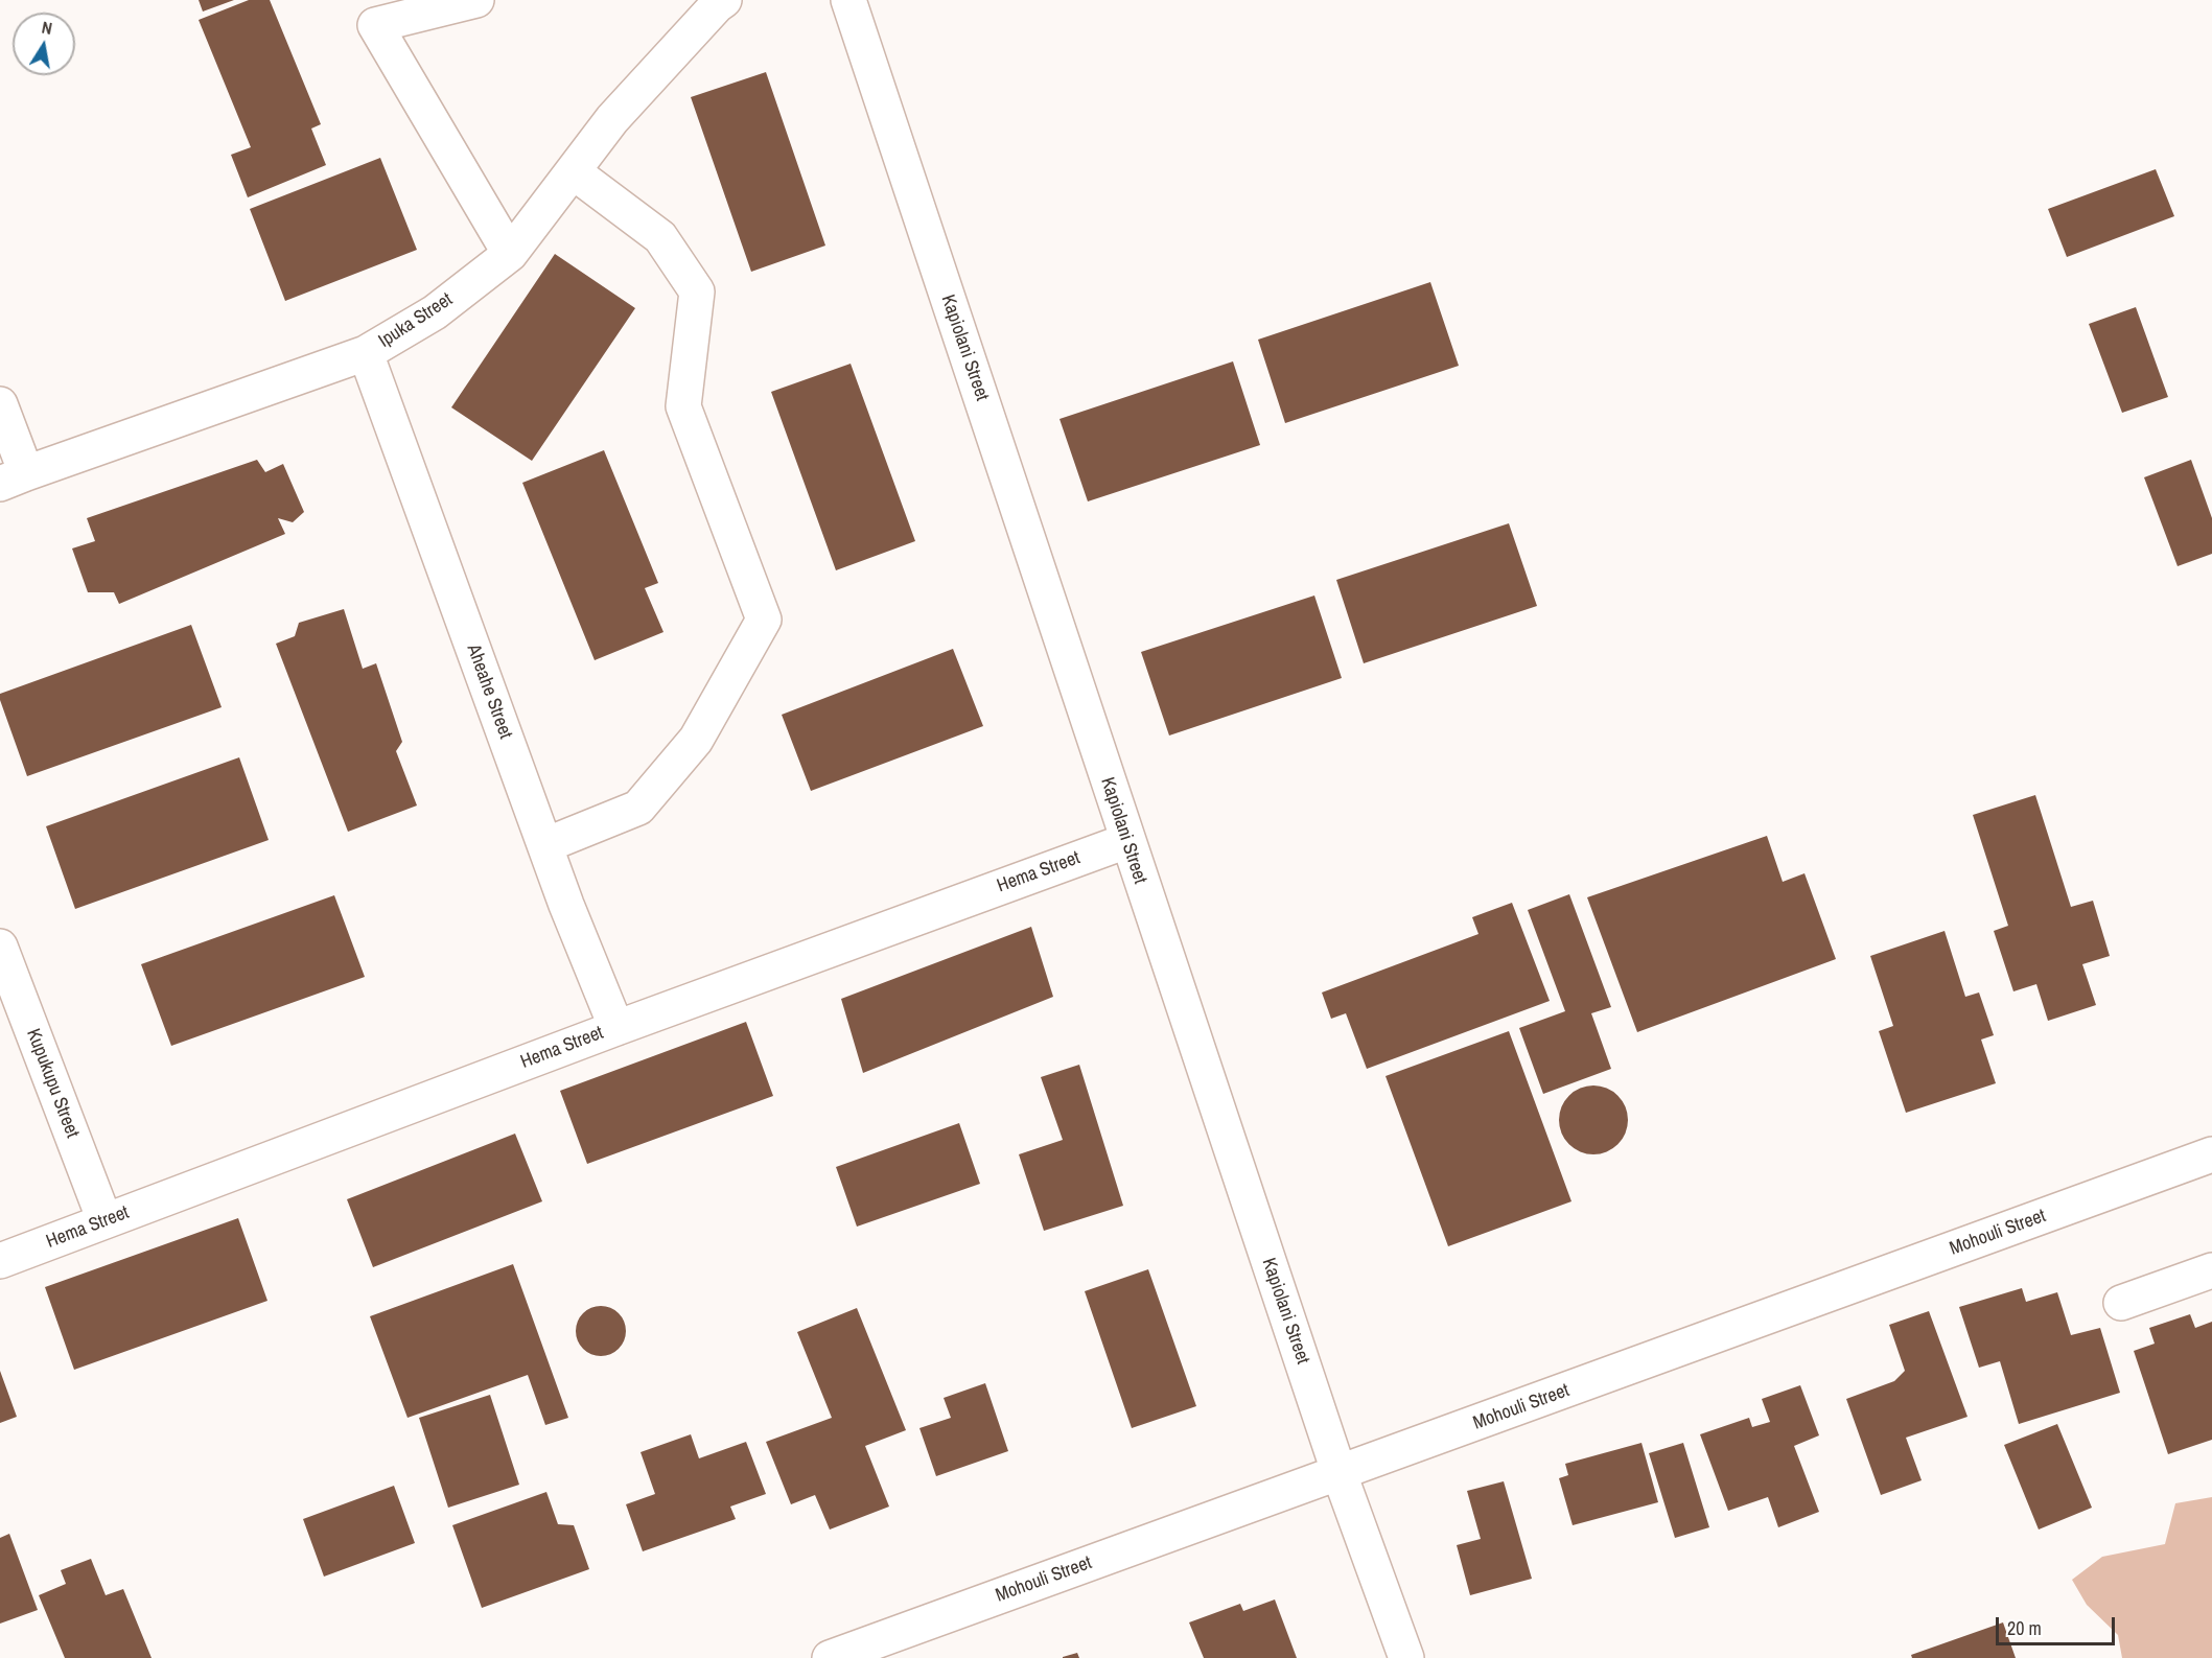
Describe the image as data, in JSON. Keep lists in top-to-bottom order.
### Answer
{
  "streets": {
    "street": [
      "Ipuka Street",
      "Kapiolani Street",
      "Aheahe Street",
      "Hema Street",
      "Kupukupu Street",
      "Mohouli Street"
    ]
  },
  "crossings": [
    ["Ipuka Street", "Aheahe Street"],
    ["Kapiolani Street", "Hema Street"],
    ["Kapiolani Street", "Mohouli Street"],
    ["Aheahe Street", "Hema Street"],
    ["Hema Street", "Kupukupu Street"]
  ],
  "scale_bar": "20 m",
  "north": "top"
}
